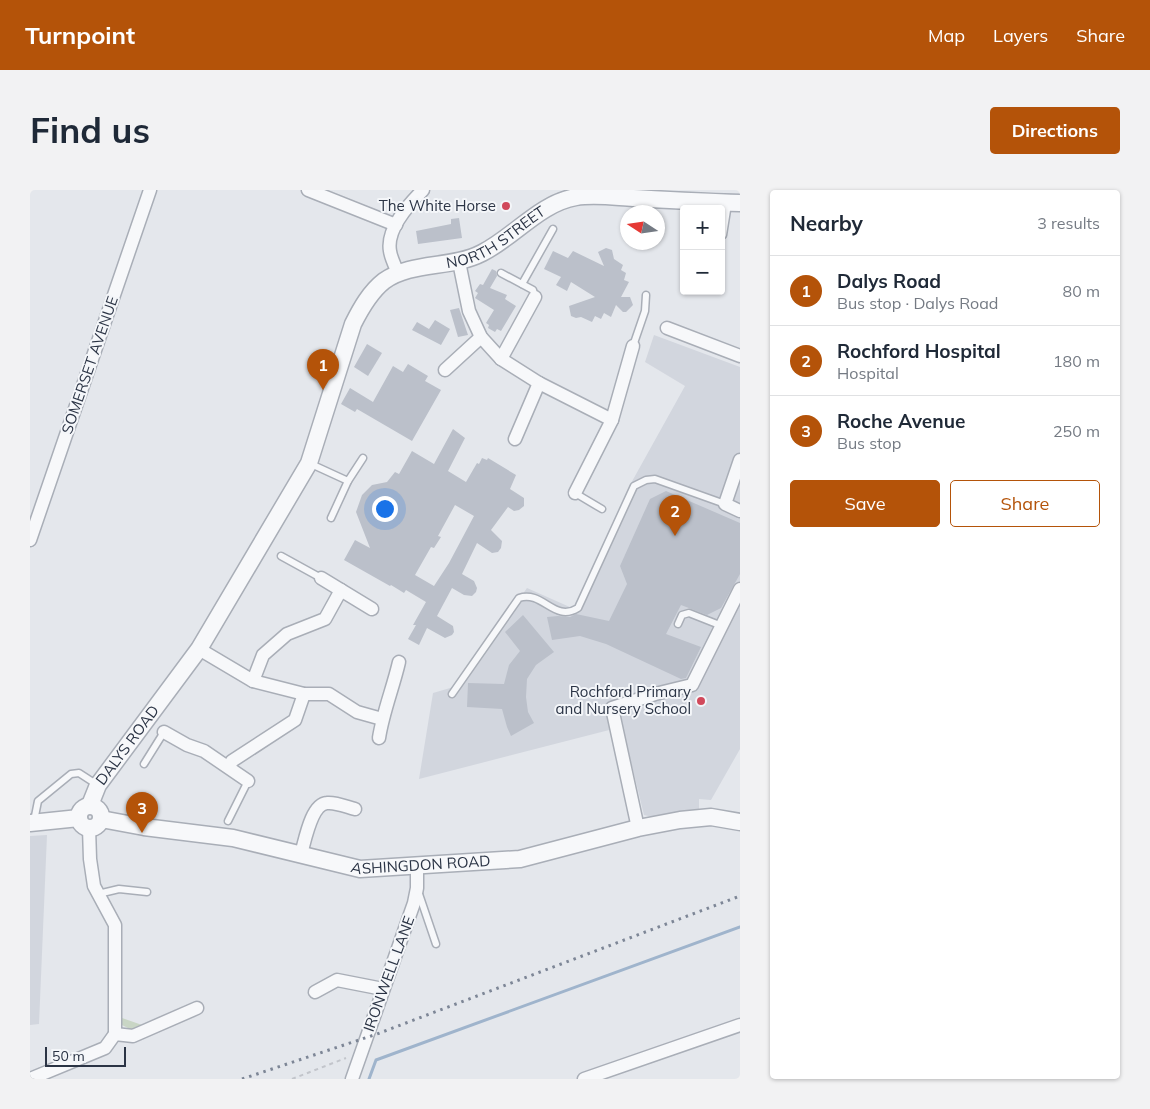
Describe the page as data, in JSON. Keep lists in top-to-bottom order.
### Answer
{
  "streets": {
    "street": [
      "NORTH STREET",
      "SOMERSET AVENUE",
      "DALYS ROAD",
      "ASHINGDON ROAD",
      "IRONWELL LANE"
    ]
  },
  "crossings": [
    ["NORTH STREET", "DALYS ROAD"],
    ["DALYS ROAD", "ASHINGDON ROAD"],
    ["ASHINGDON ROAD", "IRONWELL LANE"]
  ],
  "places": ["The White Horse", "Rochford Primary and Nursery School"],
  "scale_bar": "50 m",
  "north": "left",
  "page": {
    "header": "Turnpoint",
    "nav": ["Map", "Layers", "Share"],
    "buttons": [
      "Directions",
      ["Save", "Share"]
    ],
    "title": "Find us",
    "heading": ["Nearby", "3 results"],
    "map_buttons": ["+", "−"],
    "list": [
      {
        "mark": "1",
        "name": "Dalys Road",
        "note": "Bus stop · Dalys Road",
        "value": "80 m"
      },
      {
        "mark": "2",
        "name": "Rochford Hospital",
        "note": "Hospital",
        "value": "180 m"
      },
      {
        "mark": "3",
        "name": "Roche Avenue",
        "note": "Bus stop",
        "value": "250 m"
      }
    ],
    "pins": ["1", "2", "3"],
    "scale": "50 m"
  }
}
